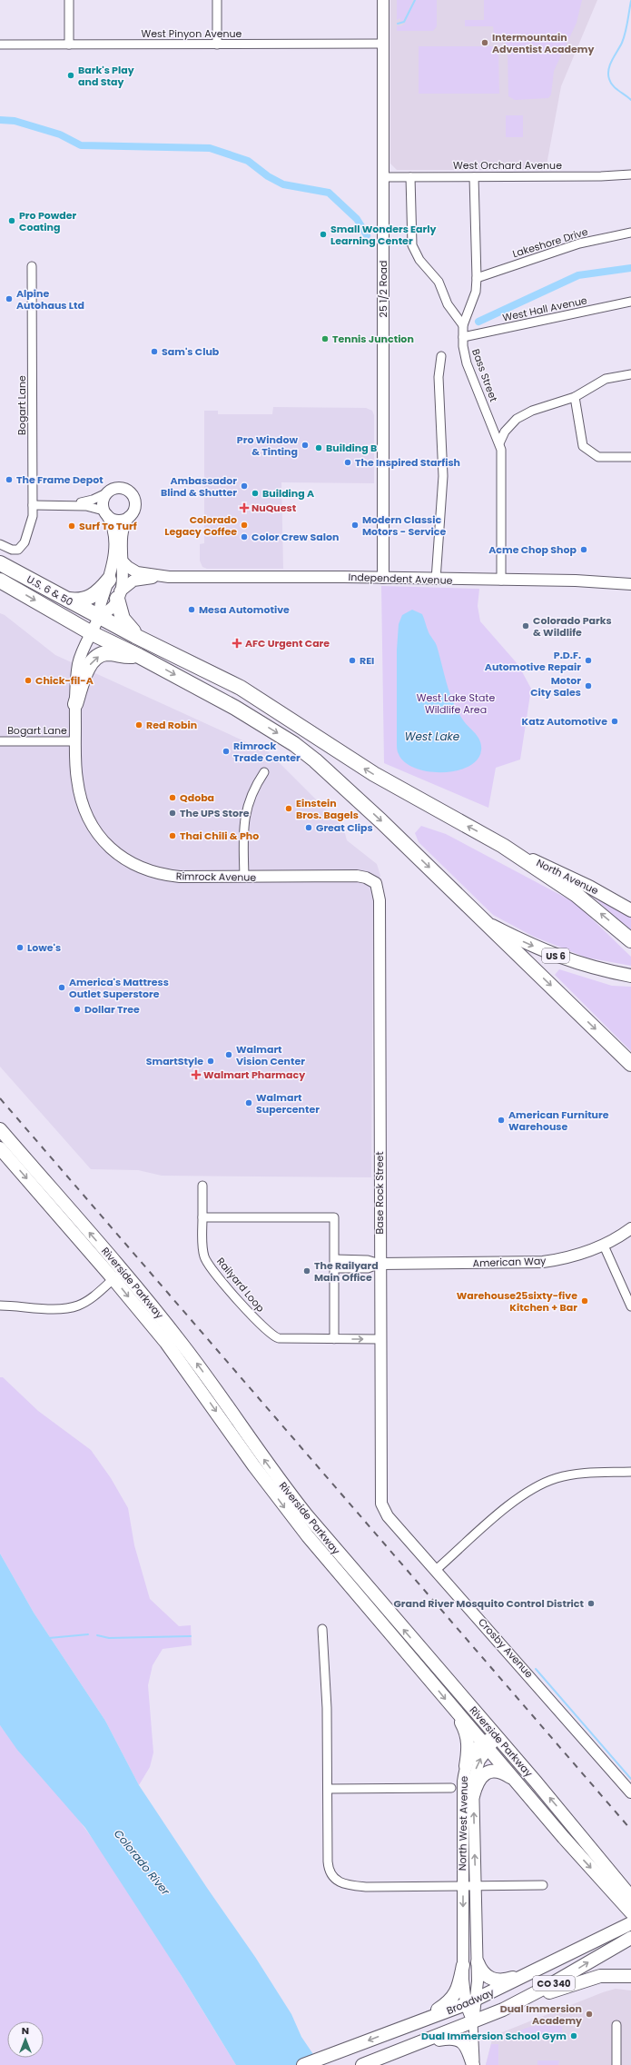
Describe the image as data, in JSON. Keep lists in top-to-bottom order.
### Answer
{
  "streets": {
    "highway": ["U.S. 6 & 50"],
    "main road": [
      "North Avenue",
      "US 6",
      "Riverside Parkway",
      "CO 340",
      "Broadway"
    ],
    "street": [
      "West Pinyon Avenue",
      "West Orchard Avenue",
      "Lakeshore Drive",
      "25 1/2 Road",
      "West Hall Avenue",
      "Bass Street",
      "Bogart Lane",
      "Independent Avenue",
      "Rimrock Avenue",
      "Base Rock Street",
      "American Way",
      "Railyard Loop",
      "Crosby Avenue",
      "North West Avenue"
    ]
  },
  "crossings": [
    ["West Pinyon Avenue", "25 1/2 Road"],
    ["West Orchard Avenue", "25 1/2 Road"],
    ["West Orchard Avenue", "Bass Street"],
    ["Lakeshore Drive", "Bass Street"],
    ["25 1/2 Road", "Independent Avenue"],
    ["West Hall Avenue", "Bass Street"],
    ["Bass Street", "Independent Avenue"],
    ["Bogart Lane", "Rimrock Avenue"],
    ["Independent Avenue", "U.S. 6 & 50"],
    ["Independent Avenue", "Rimrock Avenue"],
    ["U.S. 6 & 50", "Rimrock Avenue"],
    ["U.S. 6 & 50", "North Avenue"],
    ["U.S. 6 & 50", "US 6"],
    ["Rimrock Avenue", "Base Rock Street"],
    ["Base Rock Street", "American Way"],
    ["Base Rock Street", "Railyard Loop"],
    ["Base Rock Street", "Crosby Avenue"],
    ["Riverside Parkway", "North West Avenue"],
    ["North West Avenue", "Broadway"]
  ],
  "water": ["West Lake", "Colorado River"],
  "parks": ["West Lake State Wildlife Area"],
  "places": {
    "other": [
      "Intermountain Adventist Academy",
      "Bark's Play and Stay",
      "Pro Powder Coating",
      "Small Wonders Early Learning Center",
      "Alpine Autohaus Ltd",
      "Tennis Junction",
      "Sam's Club",
      "Pro Window & Tinting",
      "Building B",
      "The Inspired Starfish",
      "The Frame Depot",
      "Ambassador Blind & Shutter",
      "Building A",
      "Colorado Legacy Coffee",
      "Modern Classic Motors - Service",
      "Surf To Turf",
      "Color Crew Salon",
      "Acme Chop Shop",
      "Mesa Automotive",
      "Colorado Parks & Wildlife",
      "REI",
      "P.D.F. Automotive Repair",
      "Chick-fil-A",
      "Motor City Sales",
      "Katz Automotive",
      "Red Robin",
      "Rimrock Trade Center",
      "Qdoba",
      "Einstein Bros. Bagels",
      "The UPS Store",
      "Great Clips",
      "Thai Chili & Pho",
      "Lowe's",
      "America's Mattress Outlet Superstore",
      "Dollar Tree",
      "Walmart Vision Center",
      "SmartStyle",
      "Walmart Supercenter",
      "American Furniture Warehouse",
      "The Railyard Main Office",
      "Warehouse25sixty-five Kitchen + Bar",
      "Grand River Mosquito Control District",
      "Dual Immersion Academy",
      "Dual Immersion School Gym"
    ],
    "health": ["NuQuest", "AFC Urgent Care", "Walmart Pharmacy"]
  },
  "north": "top"
}
